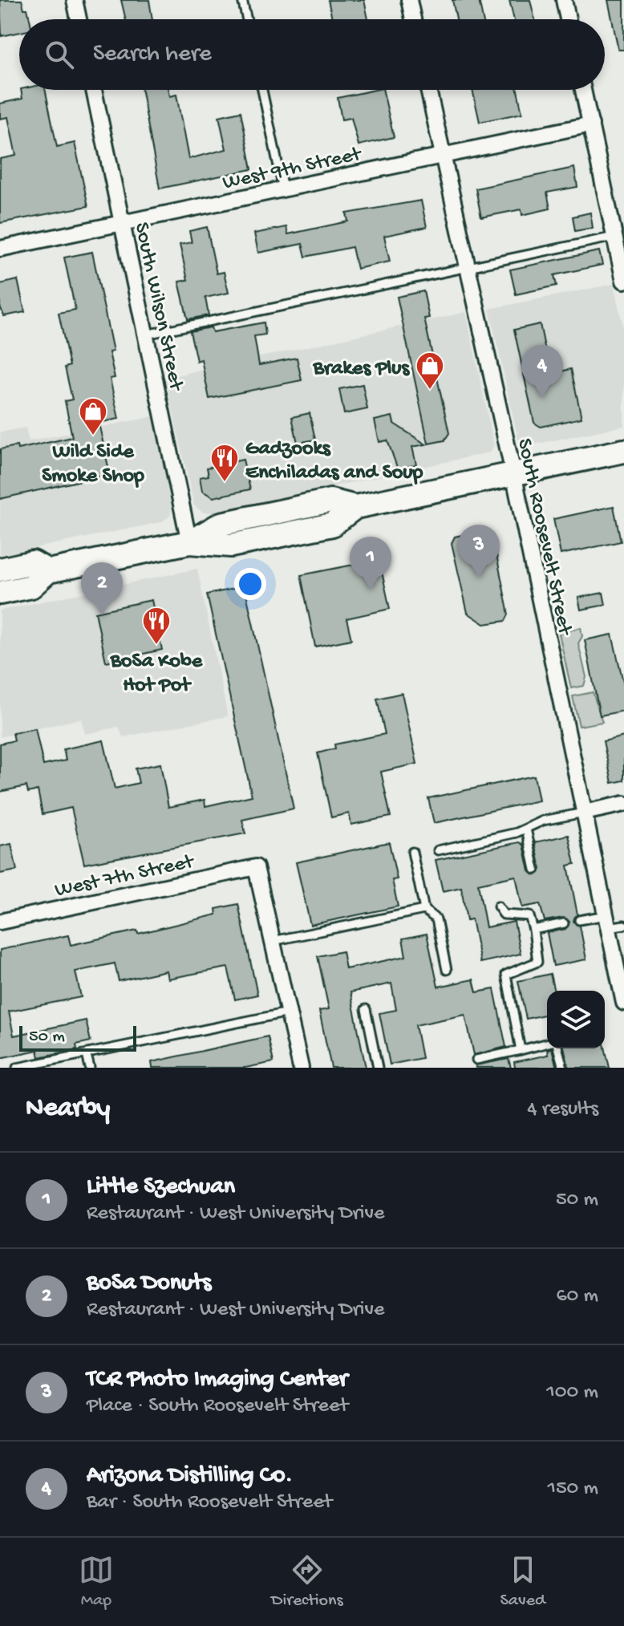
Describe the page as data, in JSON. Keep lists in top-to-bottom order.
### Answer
{
  "streets": {
    "street": [
      "West 9th Street",
      "South Wilson Street",
      "South Roosevelt Street",
      "West 7th Street"
    ]
  },
  "crossings": [
    ["West 9th Street", "South Wilson Street"],
    ["West 9th Street", "South Roosevelt Street"]
  ],
  "places": {
    "shop": ["Brakes Plus", "Wild Side Smoke Shop"],
    "restaurant": ["Gadzooks Enchiladas and Soup", "BoSa Kobe Hot Pot"]
  },
  "scale_bar": "50 m",
  "page": {
    "search": "Search here",
    "pins": [
      "4",
      "3",
      "1",
      "2"
    ],
    "scale": "50 m",
    "heading": ["Nearby", "4 results"],
    "list": [
      {
        "mark": "1",
        "name": "Little Szechuan",
        "note": "Restaurant · West University Drive",
        "value": "50 m"
      },
      {
        "mark": "2",
        "name": "BoSa Donuts",
        "note": "Restaurant · West University Drive",
        "value": "60 m"
      },
      {
        "mark": "3",
        "name": "TCR Photo Imaging Center",
        "note": "Place · South Roosevelt Street",
        "value": "100 m"
      },
      {
        "mark": "4",
        "name": "Arizona Distilling Co.",
        "note": "Bar · South Roosevelt Street",
        "value": "150 m"
      }
    ],
    "nav": ["Map", "Directions", "Saved"]
  }
}
